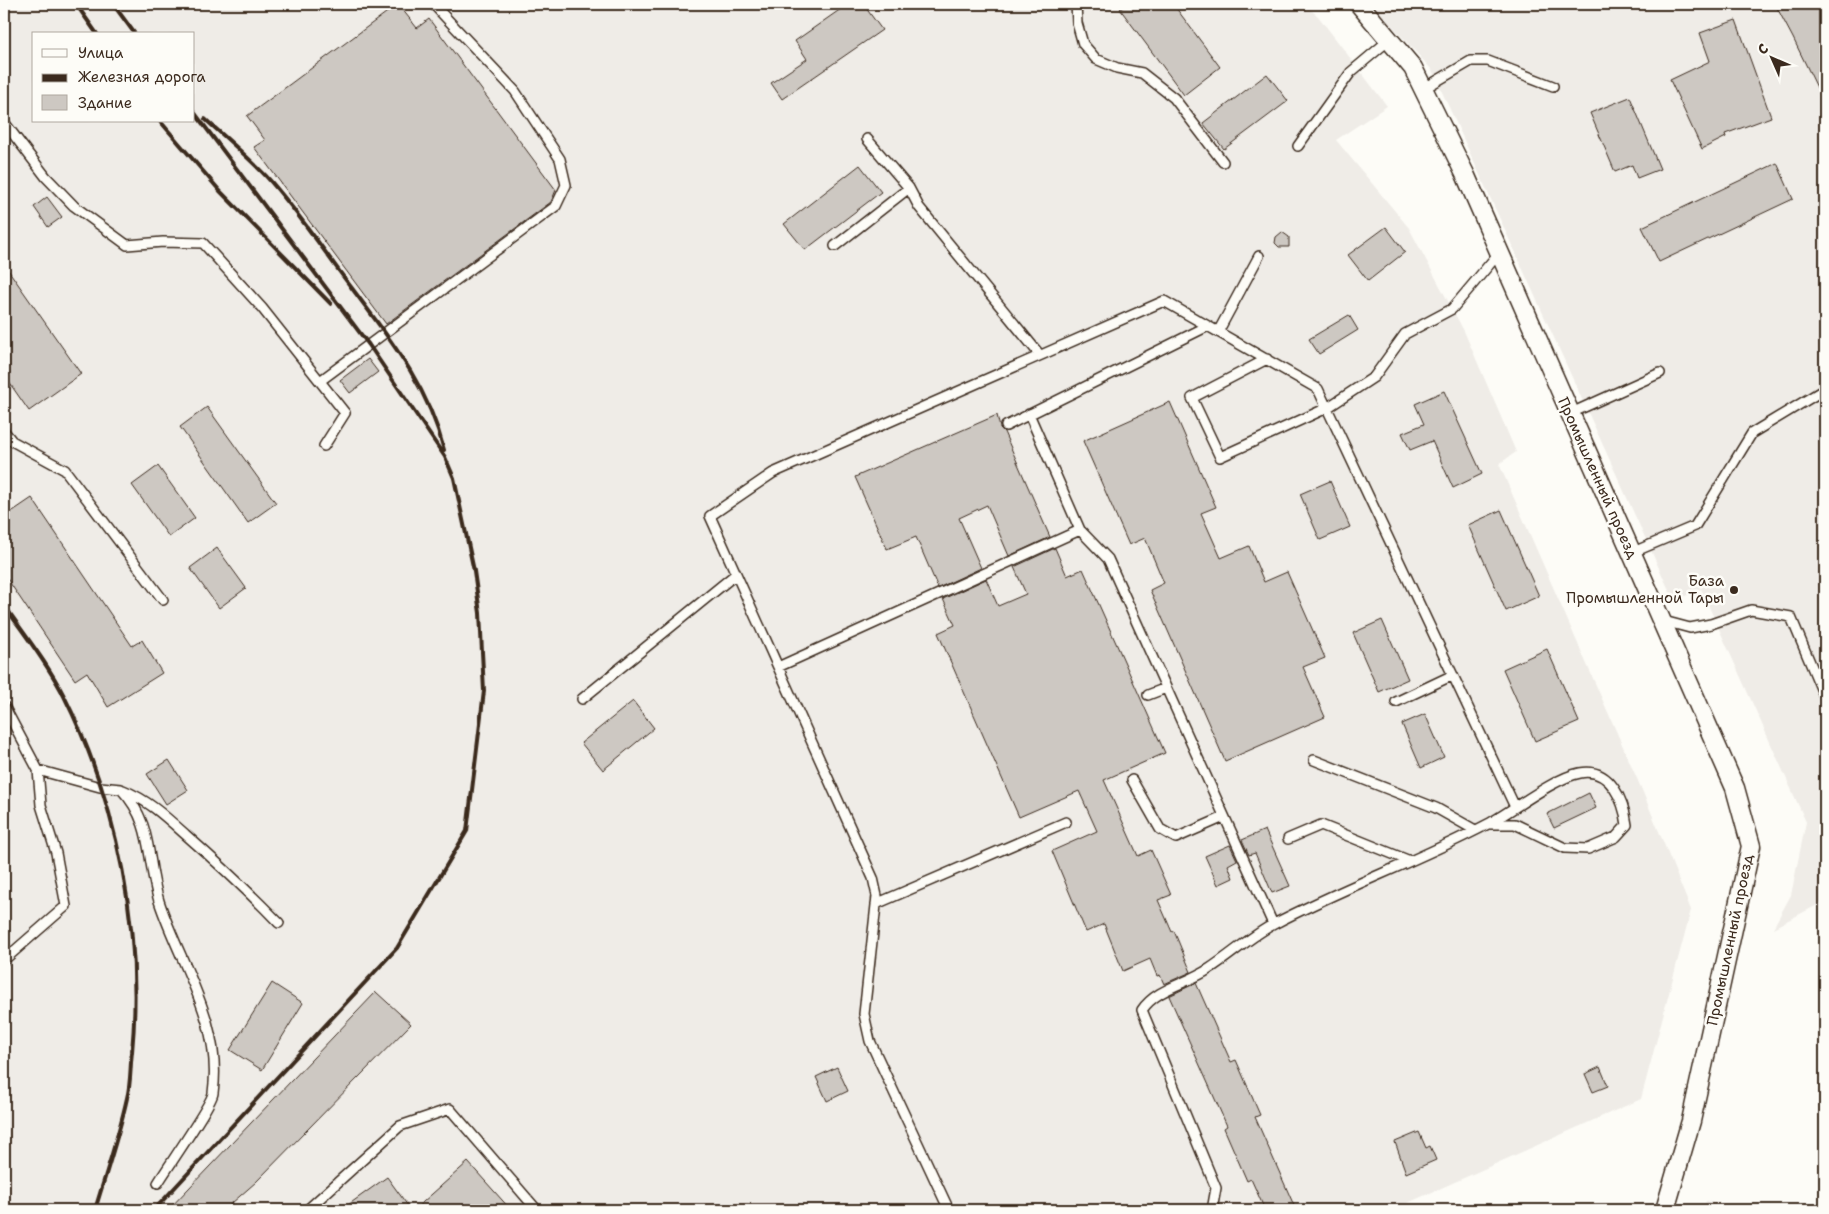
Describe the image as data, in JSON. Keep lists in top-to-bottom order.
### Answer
{
  "streets": {
    "street": ["Промышленный проезд"]
  },
  "places": ["База Промышленной Тары"],
  "legend": ["Улица", "Железная дорога", "Здание"],
  "north": "top left"
}
